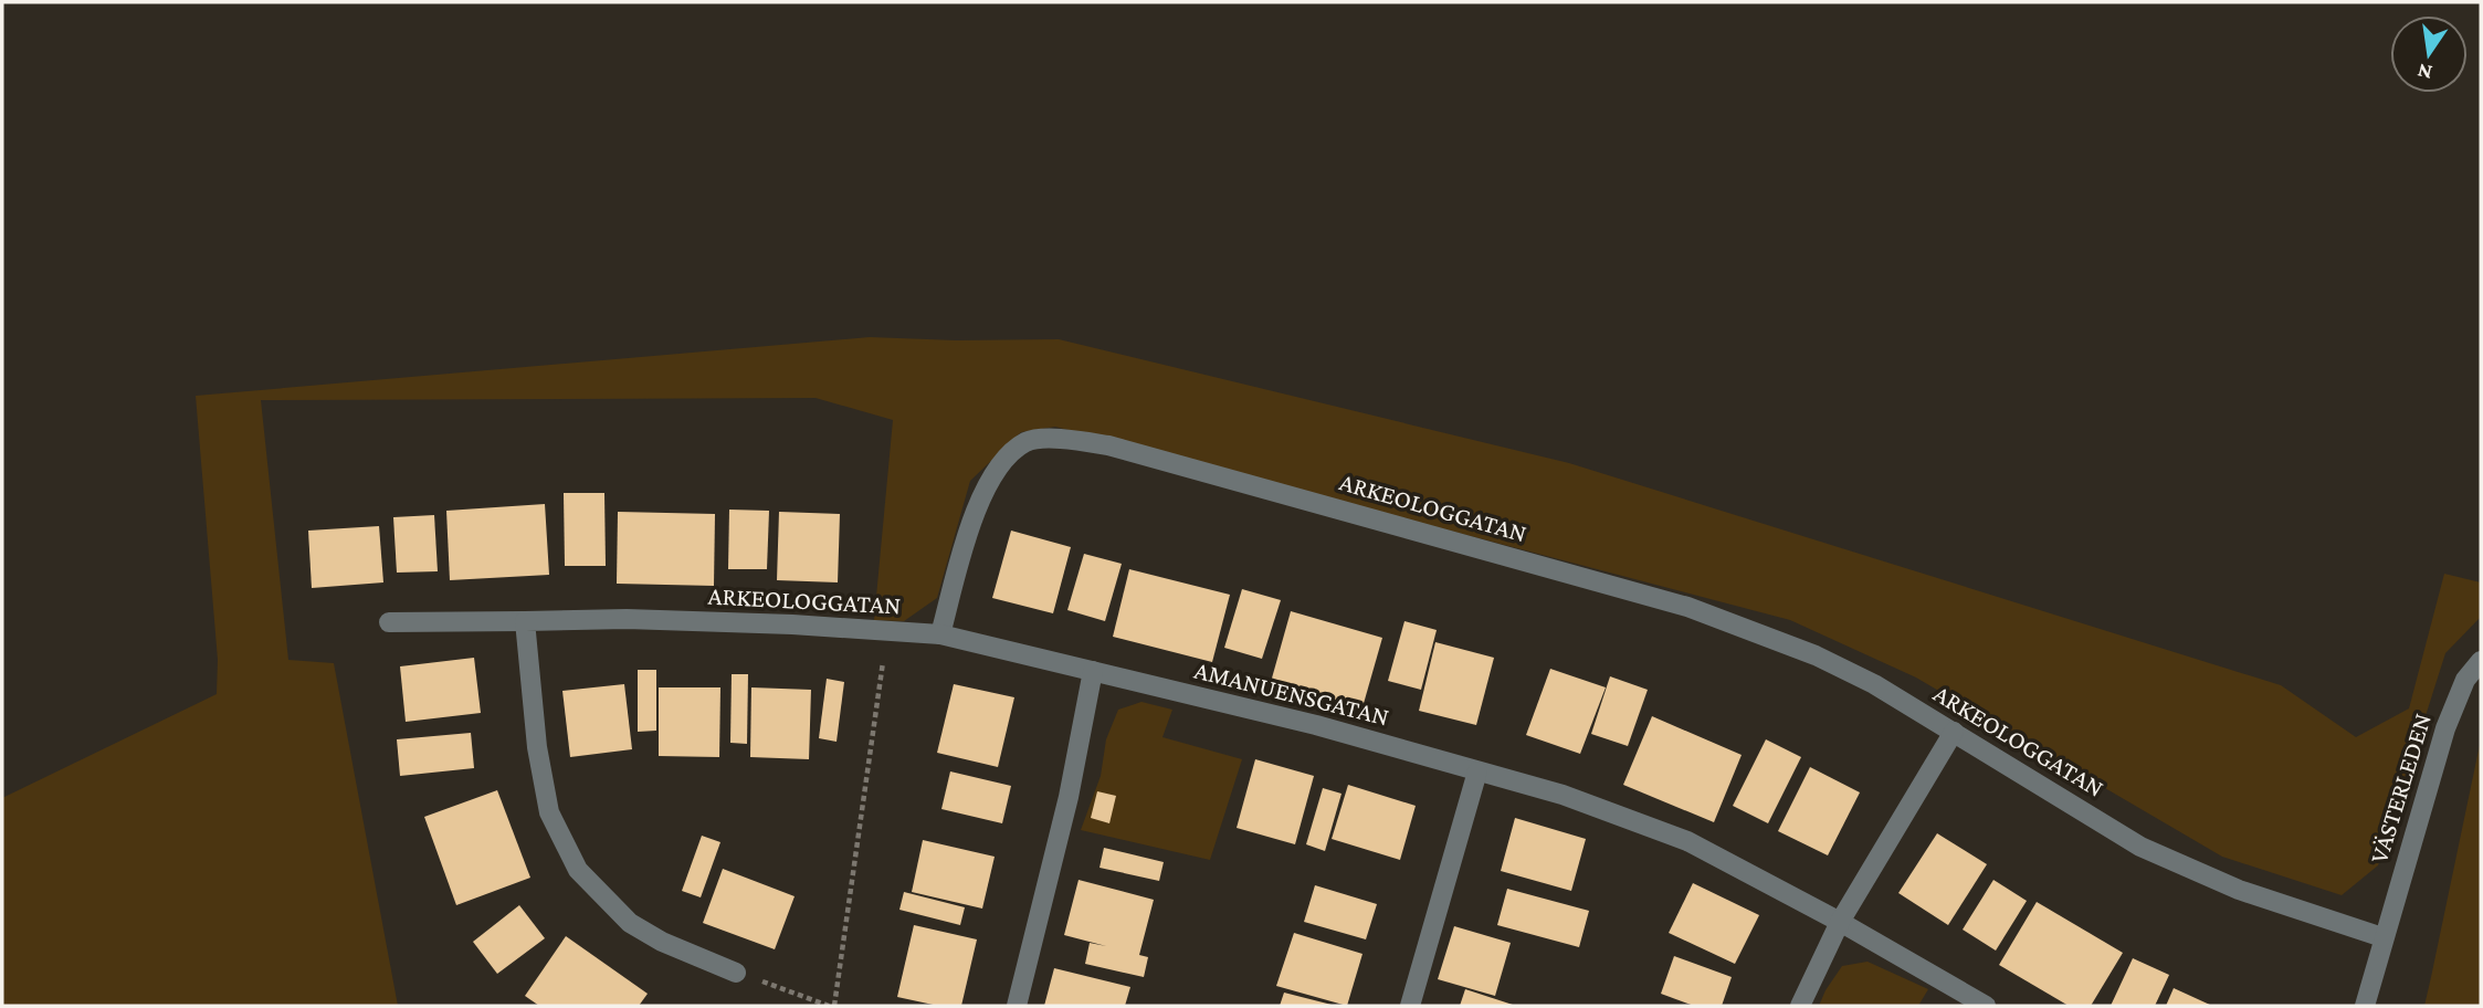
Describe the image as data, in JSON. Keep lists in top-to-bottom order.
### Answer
{
  "streets": {
    "street": ["ARKEOLOGGATAN", "AMANUENSGATAN", "VÄSTERLEDEN"]
  },
  "crossings": [
    ["ARKEOLOGGATAN", "AMANUENSGATAN"],
    ["ARKEOLOGGATAN", "VÄSTERLEDEN"]
  ],
  "north": "bottom"
}
